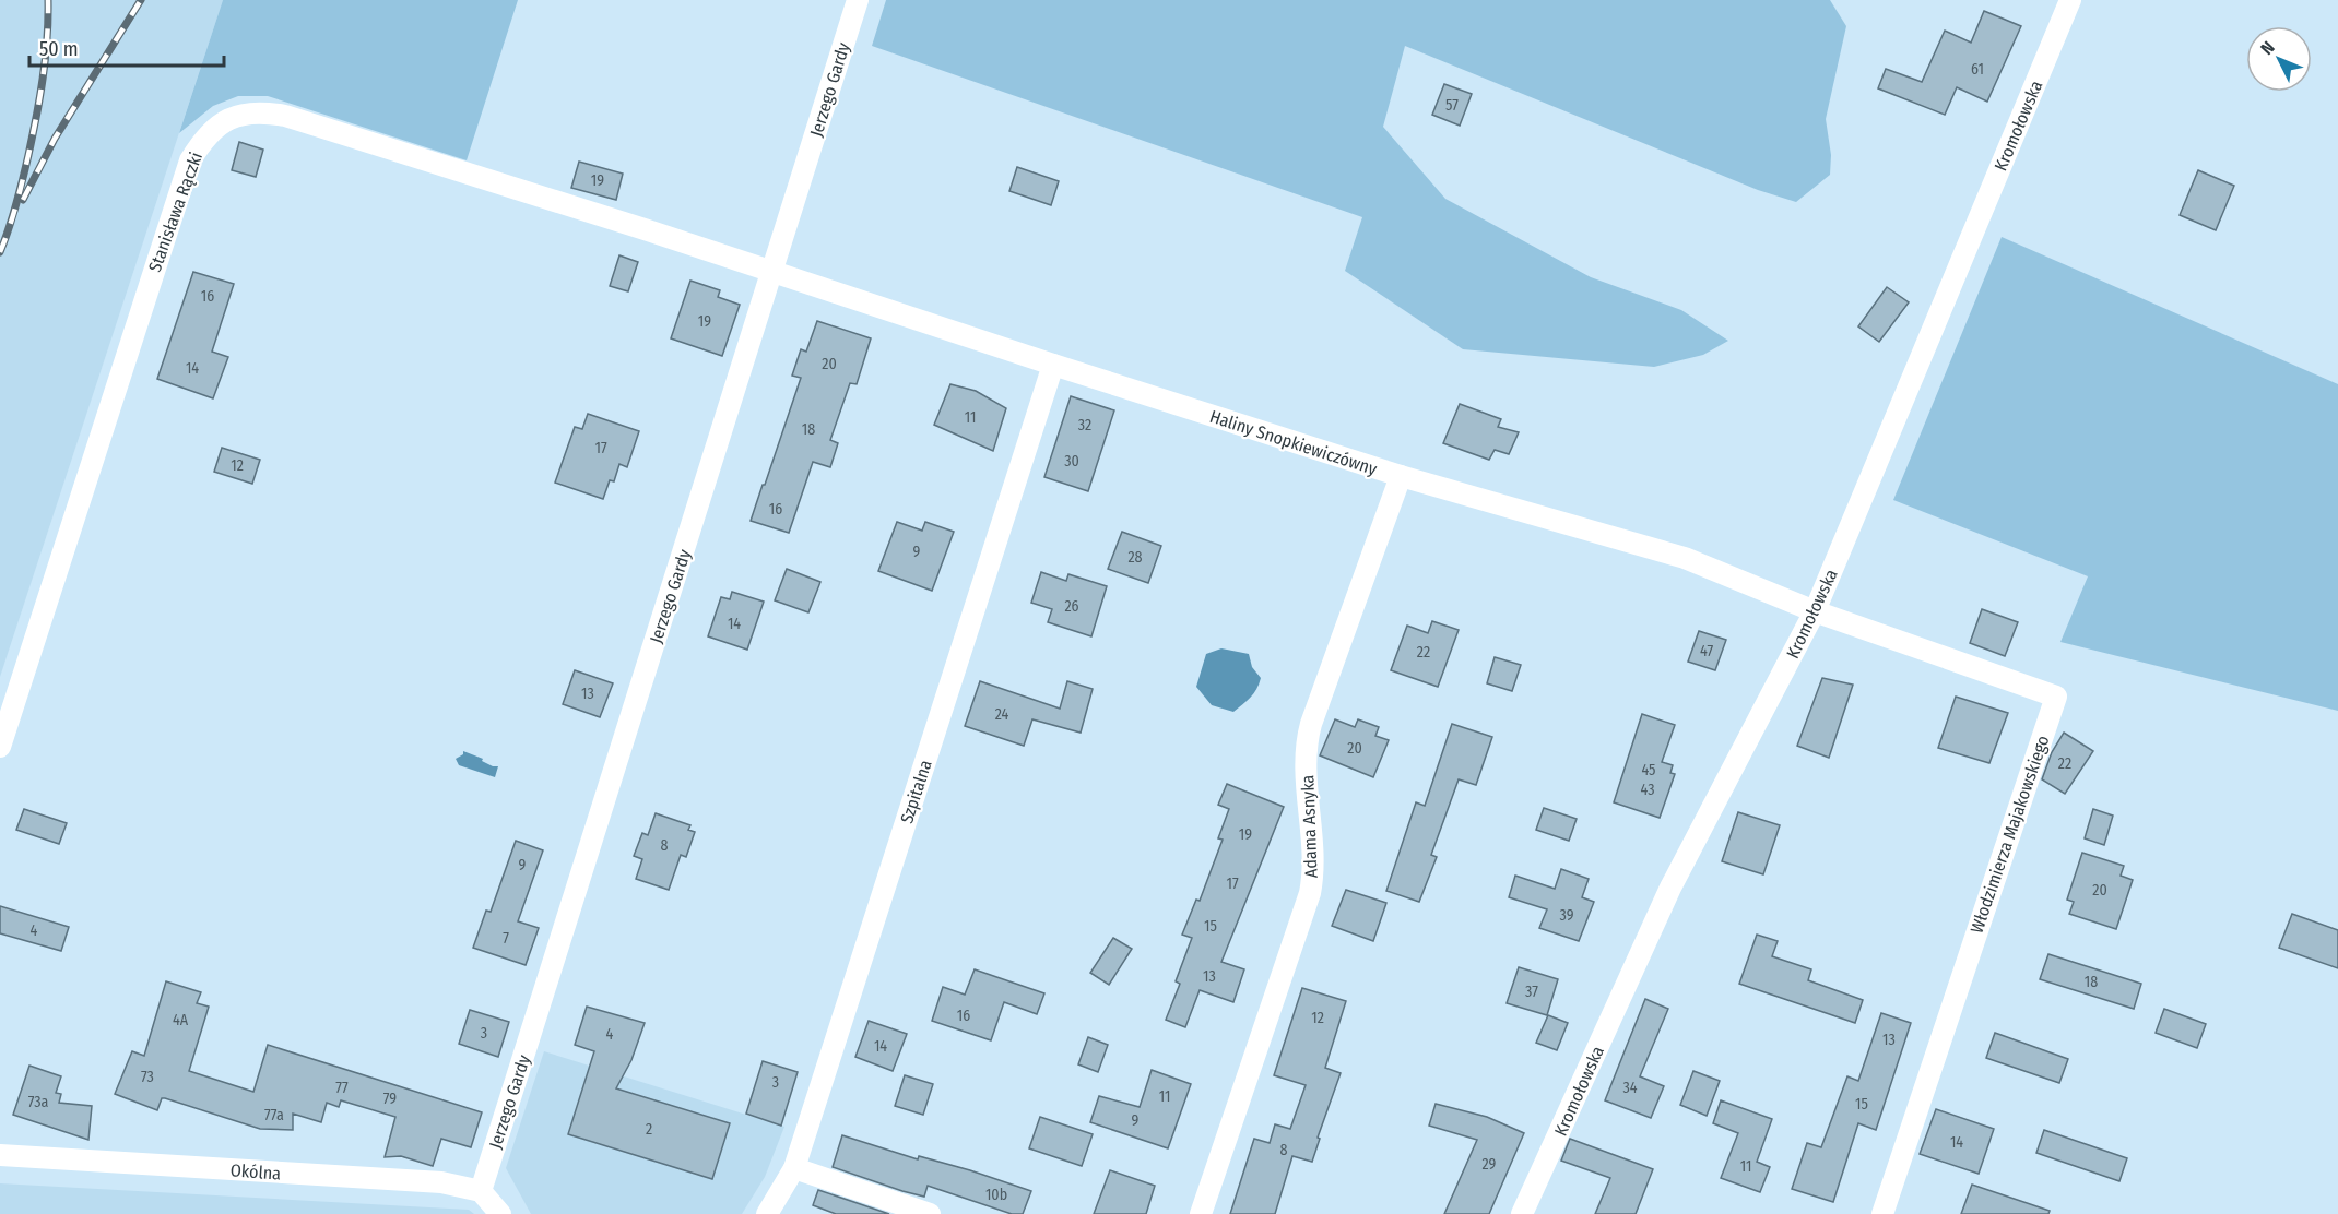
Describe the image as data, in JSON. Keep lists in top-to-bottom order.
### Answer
{
  "streets": {
    "street": [
      "Jerzego Gardy",
      "Kromołowska",
      "Stanisława Rączki",
      "Haliny Snopkiewiczówny",
      "Szpitalna",
      "Adama Asnyka",
      "Włodzimierza Majakowskiego",
      "Okólna"
    ]
  },
  "crossings": [
    ["Jerzego Gardy", "Stanisława Rączki"],
    ["Jerzego Gardy", "Haliny Snopkiewiczówny"],
    ["Jerzego Gardy", "Okólna"],
    ["Kromołowska", "Haliny Snopkiewiczówny"],
    ["Kromołowska", "Włodzimierza Majakowskiego"],
    ["Stanisława Rączki", "Haliny Snopkiewiczówny"],
    ["Haliny Snopkiewiczówny", "Szpitalna"],
    ["Haliny Snopkiewiczówny", "Adama Asnyka"],
    ["Haliny Snopkiewiczówny", "Włodzimierza Majakowskiego"]
  ],
  "house_numbers": [
    "61",
    "57",
    "19",
    "16",
    "19",
    "20",
    "14",
    "11",
    "32",
    "18",
    "17",
    "30",
    "12",
    "16",
    "9",
    "28",
    "26",
    "14",
    "47",
    "22",
    "13",
    "24",
    "20",
    "22",
    "45",
    "43",
    "19",
    "8",
    "9",
    "17",
    "20",
    "39",
    "15",
    "4",
    "7",
    "13",
    "18",
    "37",
    "16",
    "12",
    "4A",
    "3",
    "4",
    "13",
    "14",
    "73",
    "3",
    "77",
    "34",
    "11",
    "79",
    "73a",
    "15",
    "77a",
    "9",
    "2",
    "14",
    "8",
    "29",
    "11",
    "10b"
  ],
  "scale_bar": "50 m",
  "north": "top left"
}
